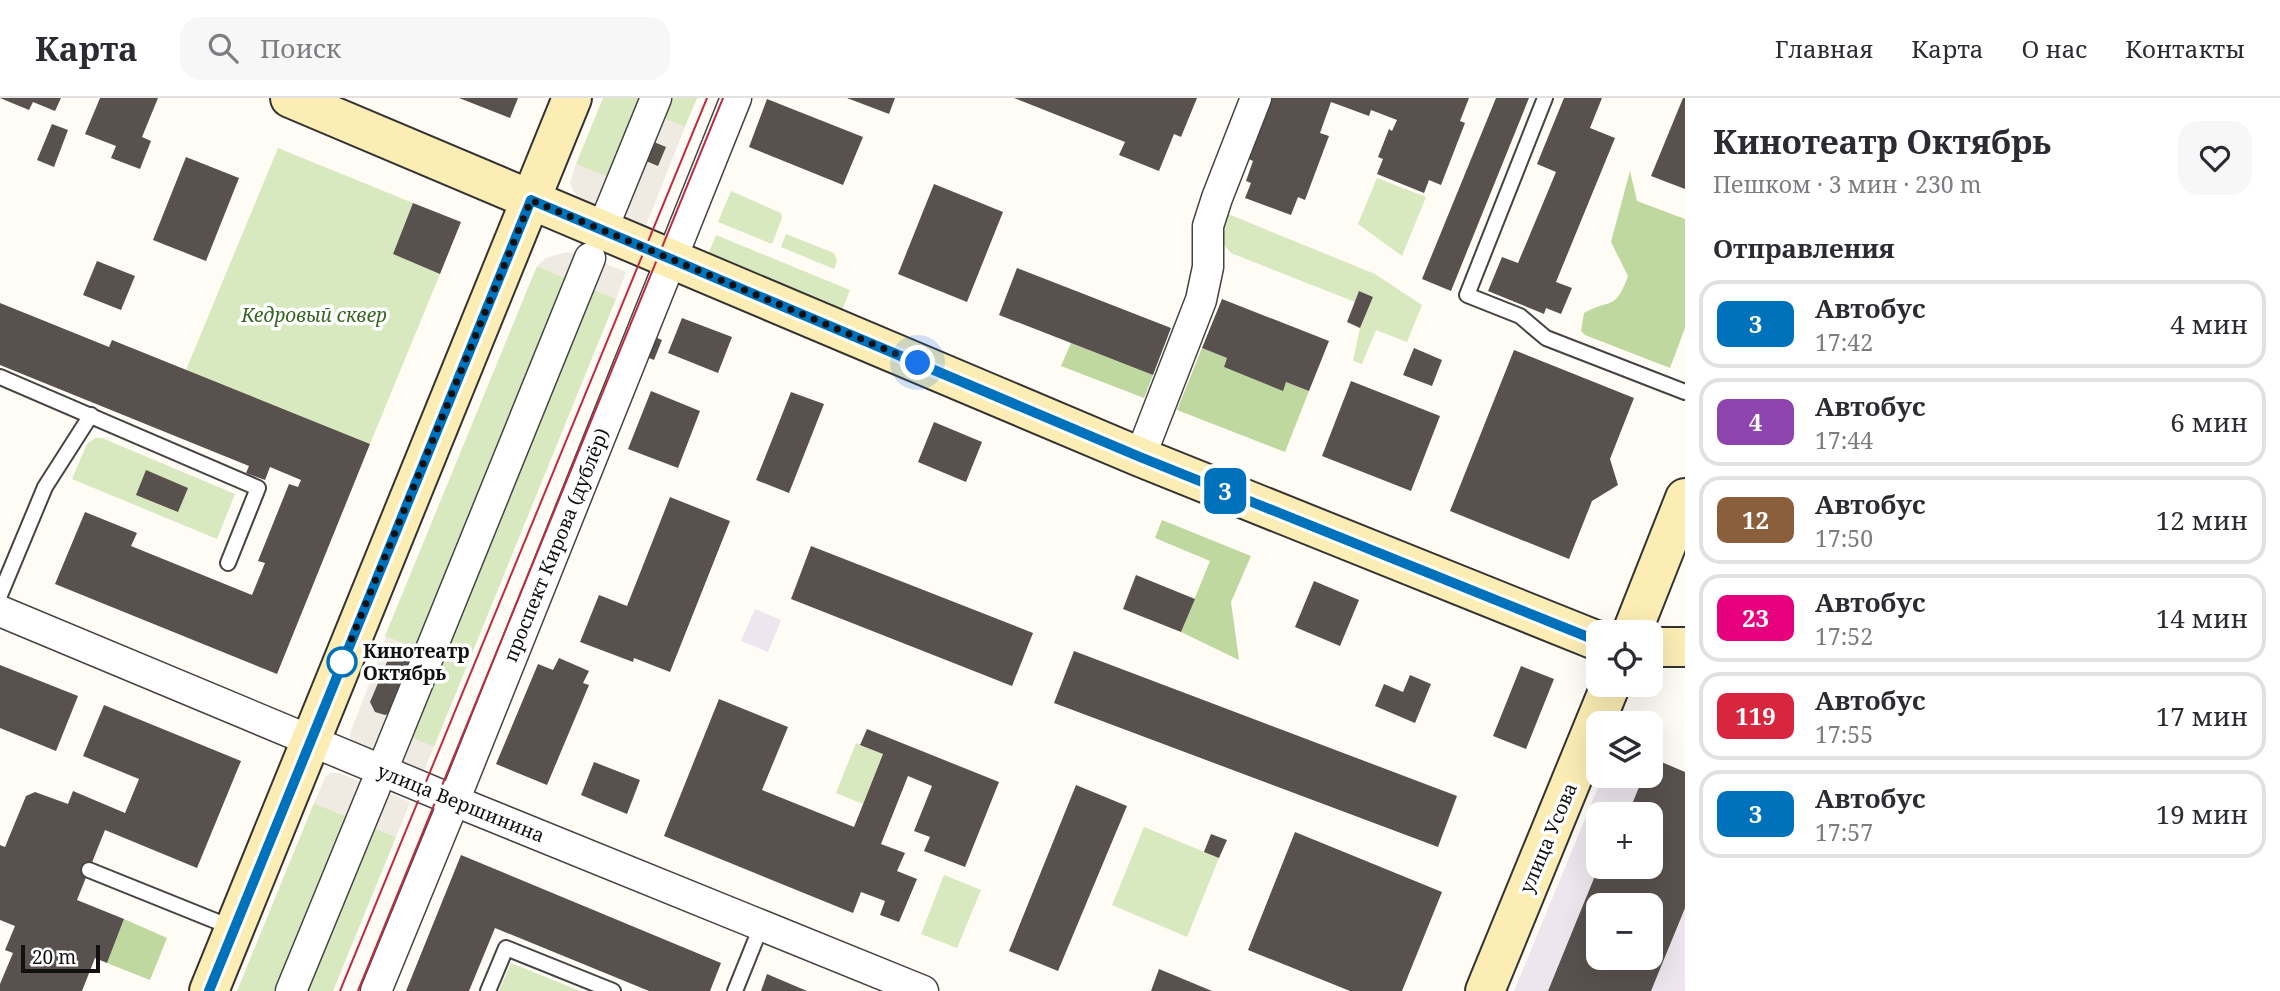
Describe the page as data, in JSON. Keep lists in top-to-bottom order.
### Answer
{
  "streets": {
    "main road": ["улица Усова"],
    "street": ["проспект Кирова (дублёр)", "улица Вершинина"]
  },
  "crossings": [
    ["проспект Кирова (дублёр)", "улица Вершинина"]
  ],
  "parks": ["Кедровый сквер"],
  "places": ["Кинотеатр Октябрь"],
  "lines": ["bus line 3"],
  "scale_bar": "20 m",
  "page": {
    "header": "Карта",
    "search": "Поиск",
    "nav": [
      "Главная",
      "Карта",
      "О нас",
      "Контакты"
    ],
    "on_map": "3",
    "heading": [
      ["Кинотеатр Октябрь", "Пешком · 3 мин · 230 m"],
      "Отправления"
    ],
    "list": [
      {
        "mark": "3",
        "name": "Автобус",
        "note": "17:42",
        "value": "4 мин"
      },
      {
        "mark": "4",
        "name": "Автобус",
        "note": "17:44",
        "value": "6 мин"
      },
      {
        "mark": "12",
        "name": "Автобус",
        "note": "17:50",
        "value": "12 мин"
      },
      {
        "mark": "23",
        "name": "Автобус",
        "note": "17:52",
        "value": "14 мин"
      },
      {
        "mark": "119",
        "name": "Автобус",
        "note": "17:55",
        "value": "17 мин"
      },
      {
        "mark": "3",
        "name": "Автобус",
        "note": "17:57",
        "value": "19 мин"
      }
    ],
    "map_buttons": ["+", "−"],
    "scale": "20 m"
  }
}
